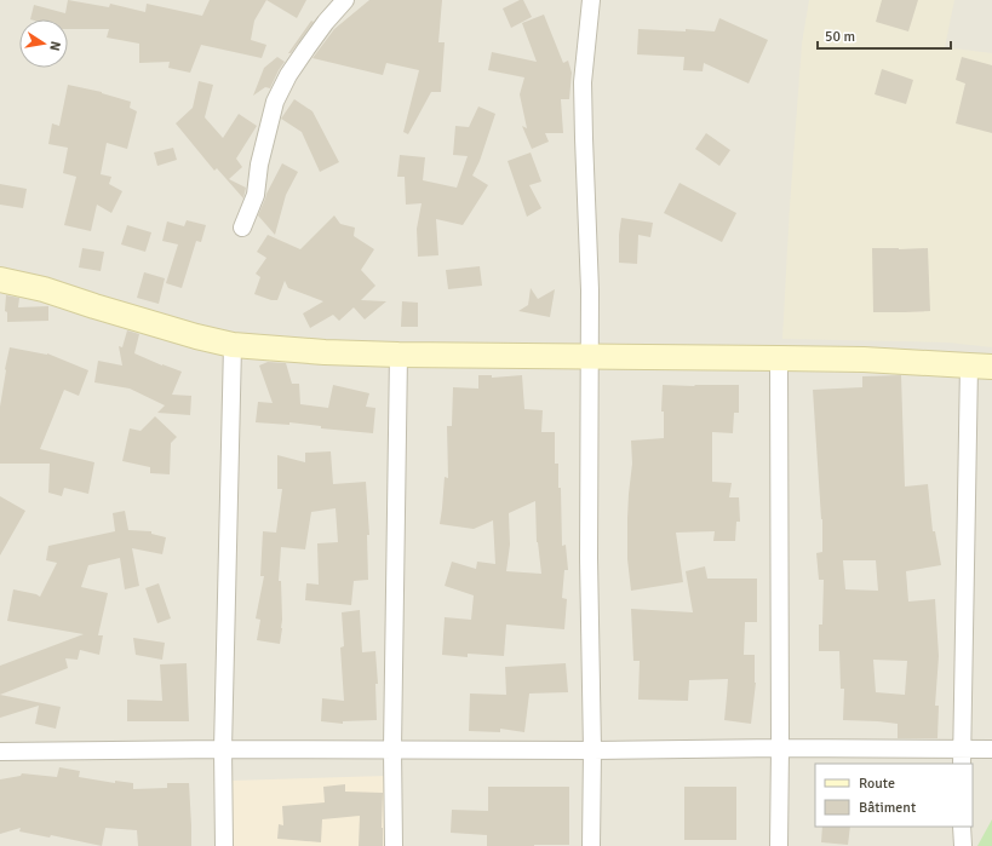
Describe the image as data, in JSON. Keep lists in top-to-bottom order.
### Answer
{
  "legend": ["Route", "Bâtiment"],
  "scale_bar": "50 m",
  "north": "right"
}
